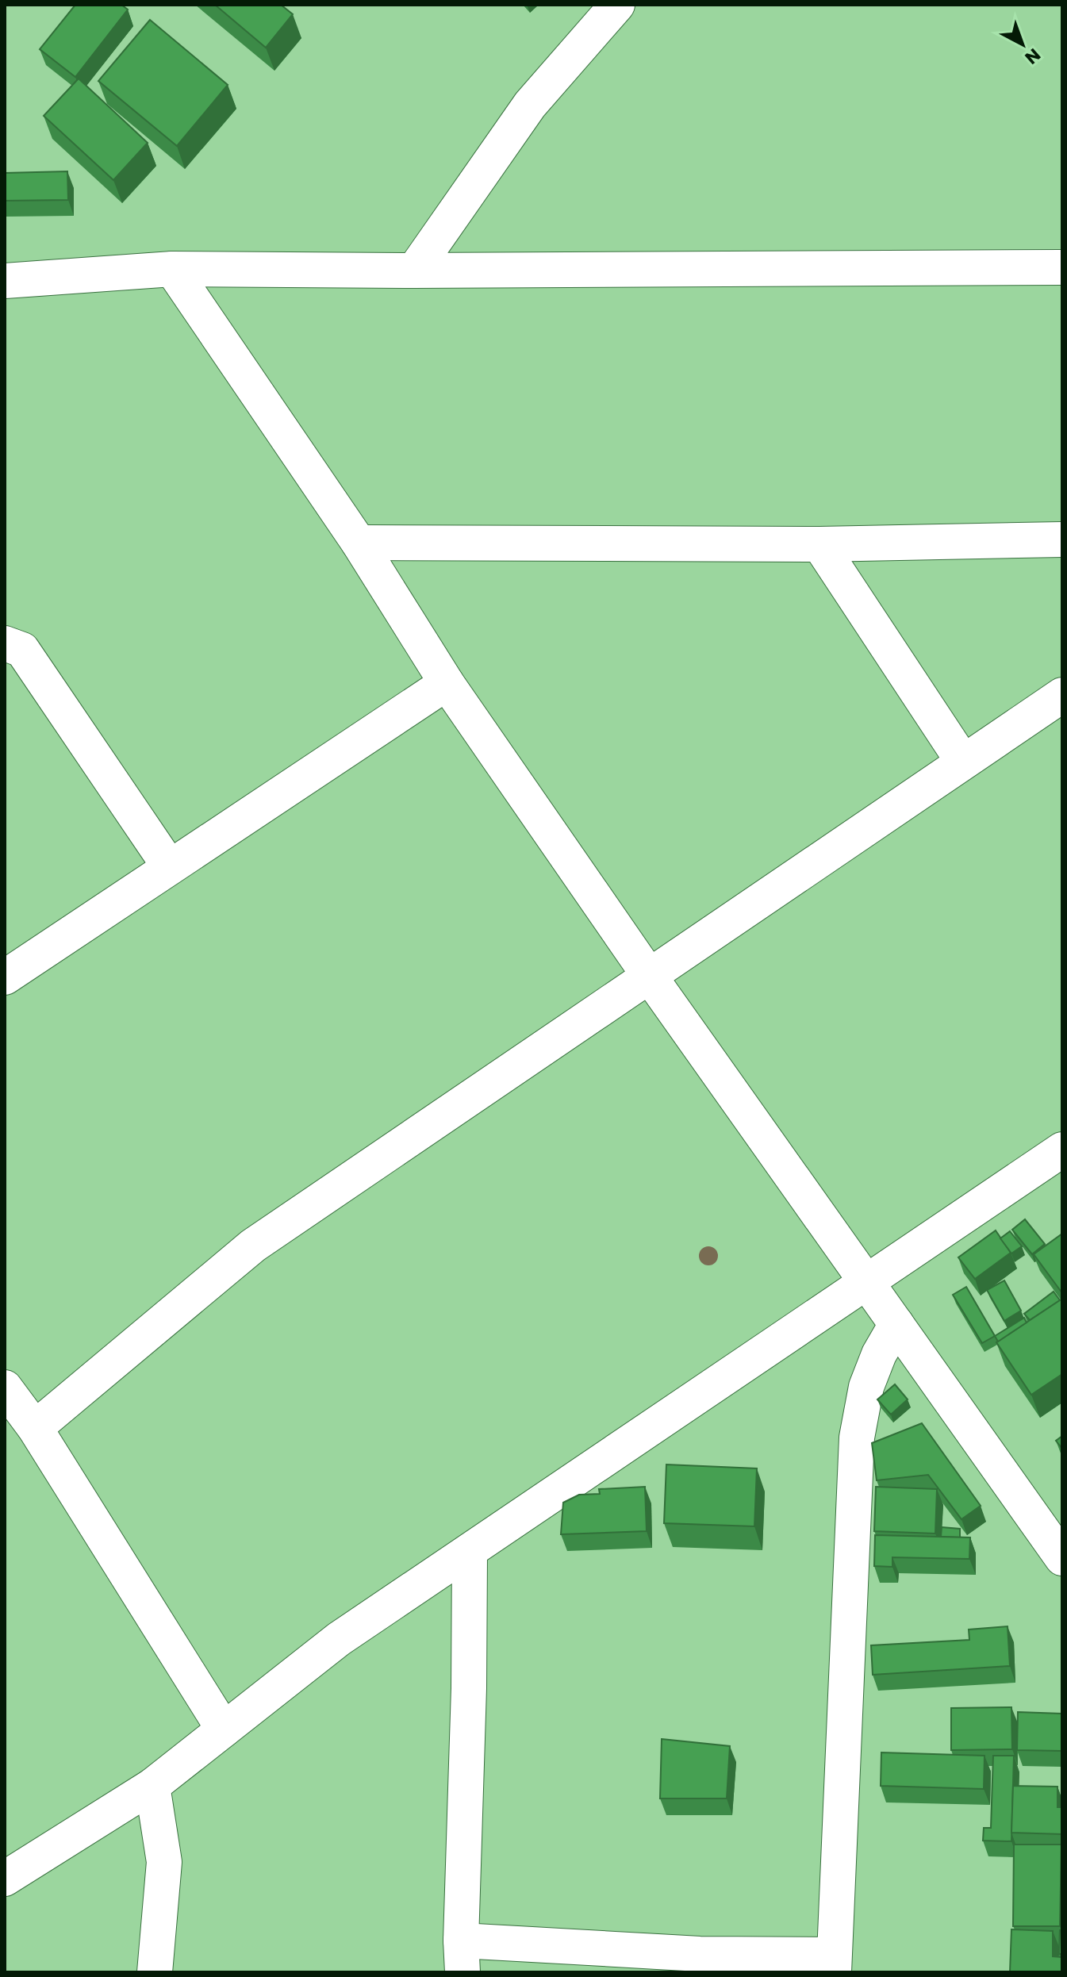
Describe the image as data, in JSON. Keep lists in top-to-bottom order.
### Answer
{
  "north": "bottom right"
}
